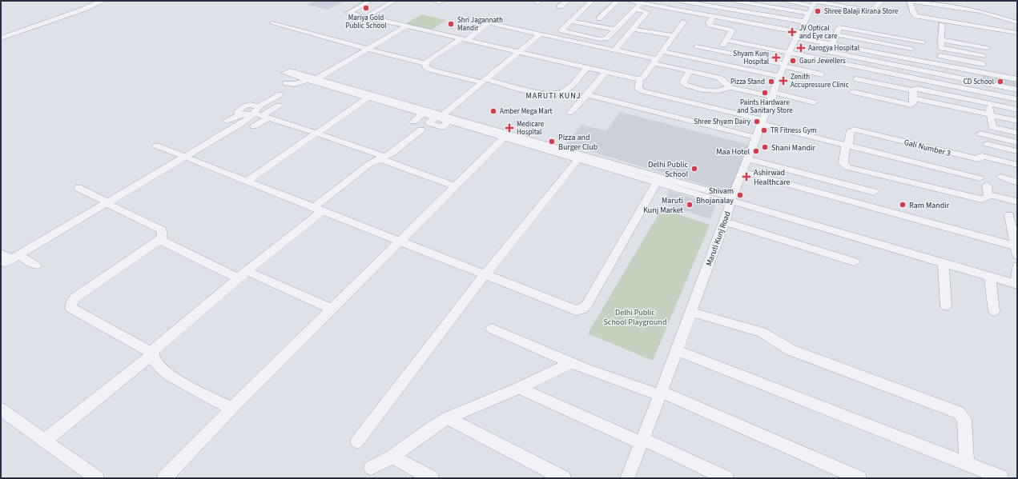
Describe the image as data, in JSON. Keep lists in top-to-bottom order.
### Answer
{
  "streets": {
    "street": ["Gali Number 3", "Maruti Kunj Road"]
  },
  "districts": ["MARUTI KUNJ"],
  "parks": ["Delhi Public School Playground"],
  "places": {
    "other": [
      "Mariya Gold Public School",
      "Shree Balaji Kirana Store",
      "Shri Jagannath Mandir",
      "Gauri Jewellers",
      "Pizza Stand",
      "CD School",
      "Paints Hardware and Sanitary Store",
      "Amber Mega Mart",
      "Shree Shyam Dairy",
      "TR Fitness Gym",
      "Pizza and Burger Club",
      "Shani Mandir",
      "Maa Hotel",
      "Delhi Public School",
      "Shivam Bhojanalay",
      "Maruti Kunj Market",
      "Ram Mandir"
    ],
    "health": [
      "JV Optical and Eye care",
      "Aarogya Hospital",
      "Shyam Kunj Hospital",
      "Zenith Accupressure Clinic",
      "Medicare Hospital",
      "Ashirwad Healthcare"
    ]
  }
}
